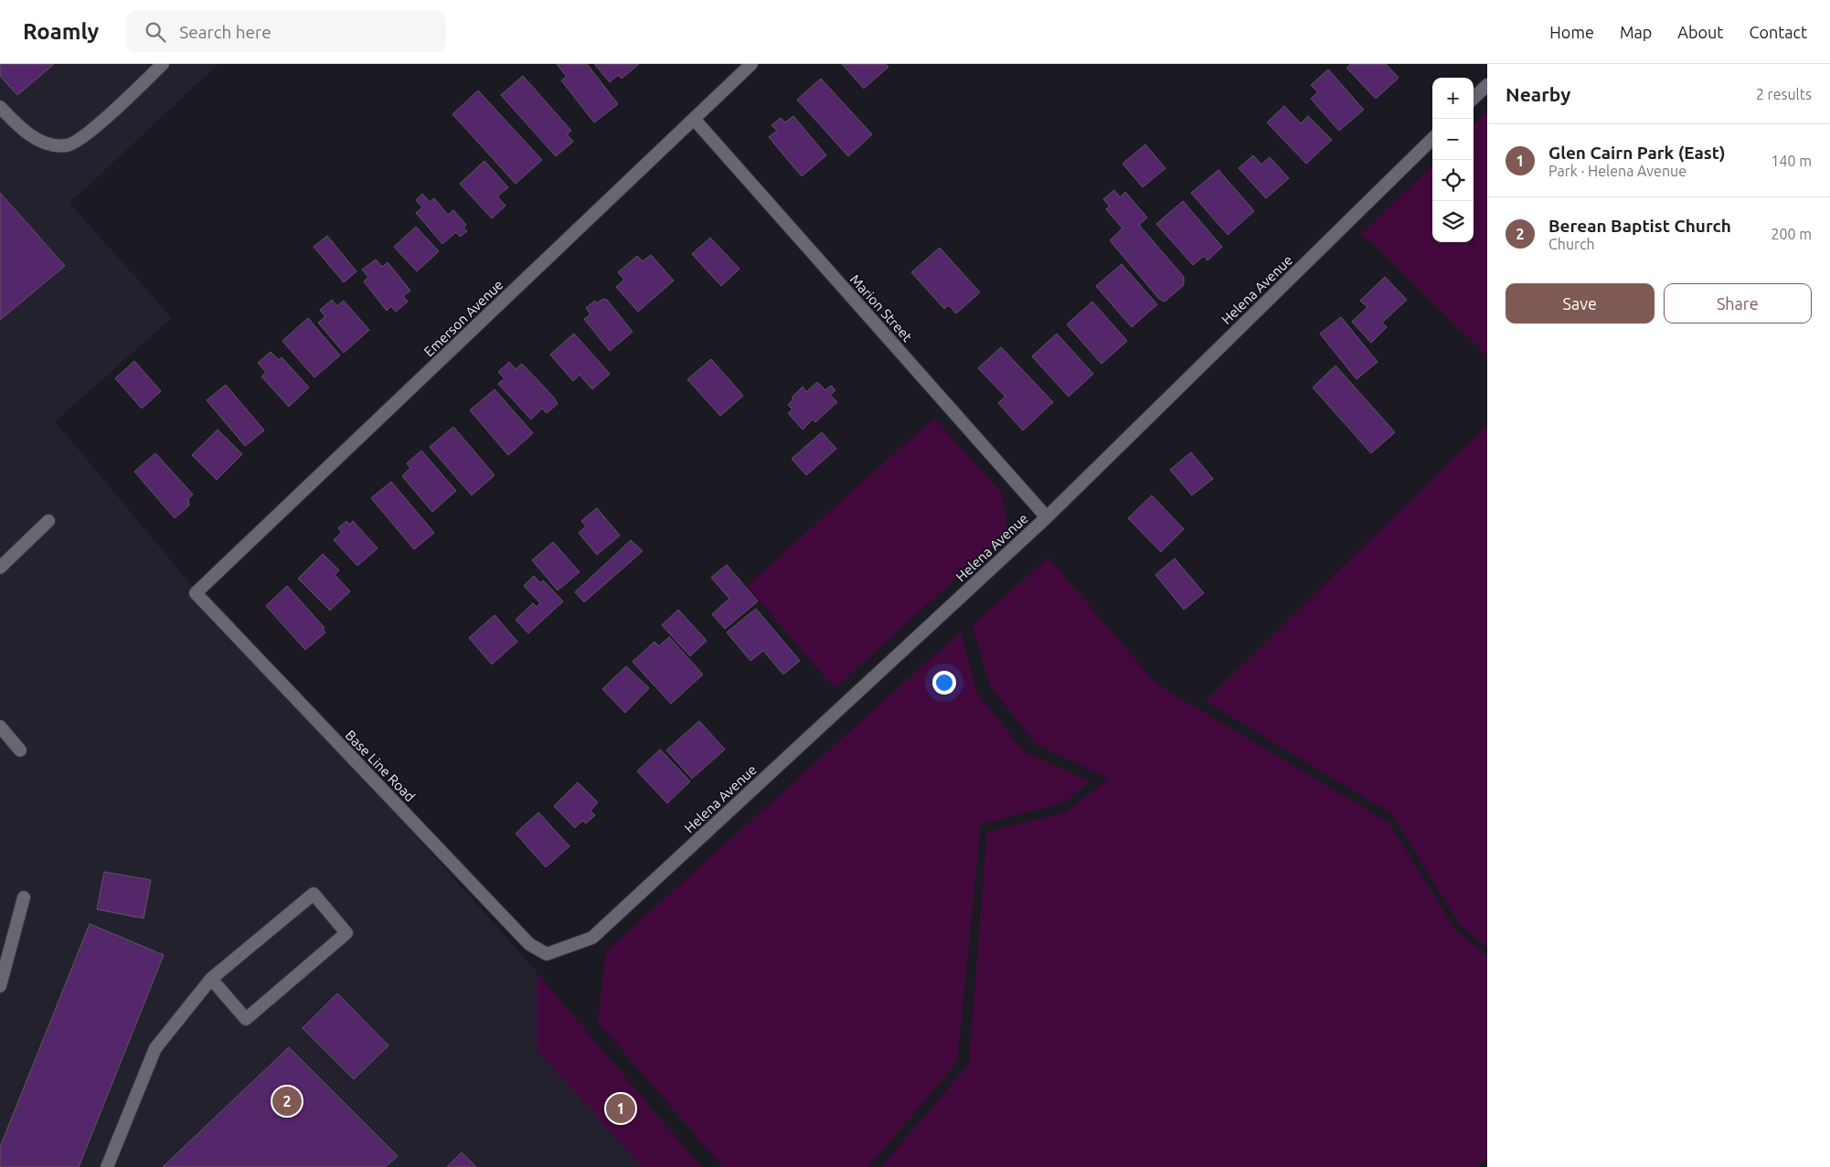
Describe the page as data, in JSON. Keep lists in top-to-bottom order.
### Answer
{
  "streets": {
    "street": [
      "Helena Avenue",
      "Marion Street",
      "Emerson Avenue",
      "Base Line Road"
    ]
  },
  "crossings": [
    ["Helena Avenue", "Marion Street"],
    ["Helena Avenue", "Base Line Road"],
    ["Marion Street", "Emerson Avenue"],
    ["Emerson Avenue", "Base Line Road"]
  ],
  "page": {
    "header": "Roamly",
    "search": "Search here",
    "nav": [
      "Home",
      "Map",
      "About",
      "Contact"
    ],
    "heading": ["Nearby", "2 results"],
    "map_buttons": ["+", "−"],
    "list": [
      {
        "mark": "1",
        "name": "Glen Cairn Park (East)",
        "note": "Park · Helena Avenue",
        "value": "140 m"
      },
      {
        "mark": "2",
        "name": "Berean Baptist Church",
        "note": "Church",
        "value": "200 m"
      }
    ],
    "buttons": ["Save", "Share"],
    "pins": ["2", "1"]
  }
}
